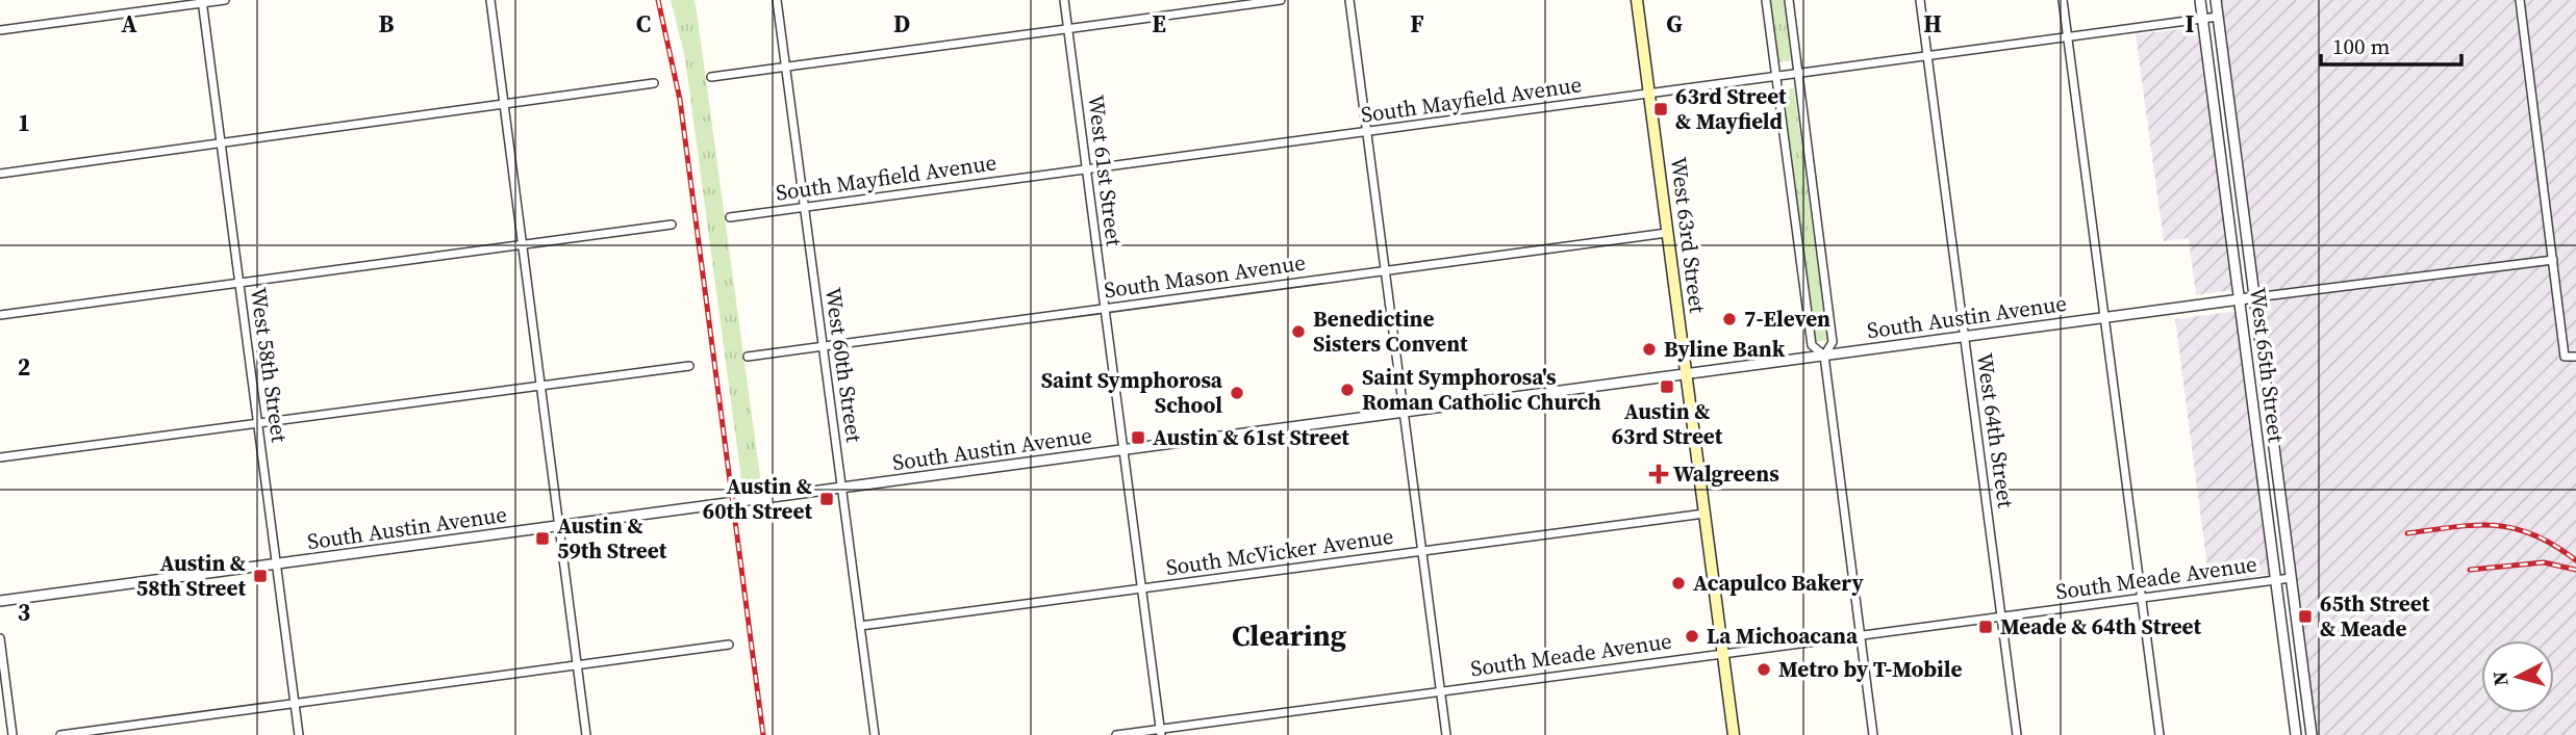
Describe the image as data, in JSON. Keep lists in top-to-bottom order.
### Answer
{
  "streets": {
    "main road": ["West 63rd Street"],
    "street": [
      "South Mayfield Avenue",
      "West 61st Street",
      "South Mason Avenue",
      "South Austin Avenue",
      "West 58th Street",
      "West 60th Street",
      "West 65th Street",
      "West 64th Street",
      "South McVicker Avenue",
      "South Meade Avenue"
    ]
  },
  "crossings": [
    ["South Mayfield Avenue", "West 61st Street"],
    ["South Mayfield Avenue", "West 63rd Street"],
    ["South Mayfield Avenue", "West 60th Street"],
    ["South Mayfield Avenue", "West 65th Street"],
    ["South Mayfield Avenue", "West 64th Street"],
    ["West 61st Street", "South Mason Avenue"],
    ["West 61st Street", "South Austin Avenue"],
    ["West 61st Street", "South McVicker Avenue"],
    ["West 61st Street", "South Meade Avenue"],
    ["West 63rd Street", "South Mason Avenue"],
    ["West 63rd Street", "South Austin Avenue"],
    ["West 63rd Street", "South McVicker Avenue"],
    ["West 63rd Street", "South Meade Avenue"],
    ["South Mason Avenue", "West 60th Street"],
    ["South Austin Avenue", "West 58th Street"],
    ["South Austin Avenue", "West 60th Street"],
    ["South Austin Avenue", "West 65th Street"],
    ["South Austin Avenue", "West 64th Street"],
    ["West 60th Street", "South McVicker Avenue"],
    ["West 65th Street", "South Meade Avenue"],
    ["West 64th Street", "South Meade Avenue"]
  ],
  "districts": ["Clearing"],
  "places": {
    "transit": [
      "63rd Street & Mayfield",
      "Austin & 63rd Street",
      "Austin & 61st Street",
      "Austin & 60th Street",
      "Austin & 59th Street",
      "Austin & 58th Street",
      "65th Street & Meade",
      "Meade & 64th Street"
    ],
    "other": [
      "7-Eleven",
      "Benedictine Sisters Convent",
      "Byline Bank",
      "Saint Symphorosa's Roman Catholic Church",
      "Saint Symphorosa School",
      "Acapulco Bakery",
      "La Michoacana",
      "Metro by T-Mobile"
    ],
    "health": ["Walgreens"]
  },
  "scale_bar": "100 m",
  "north": "left",
  "grid": {
    "columns": [
      "A",
      "B",
      "C",
      "D",
      "E",
      "F",
      "G",
      "H",
      "I"
    ],
    "rows": ["1", "2", "3"]
  }
}
